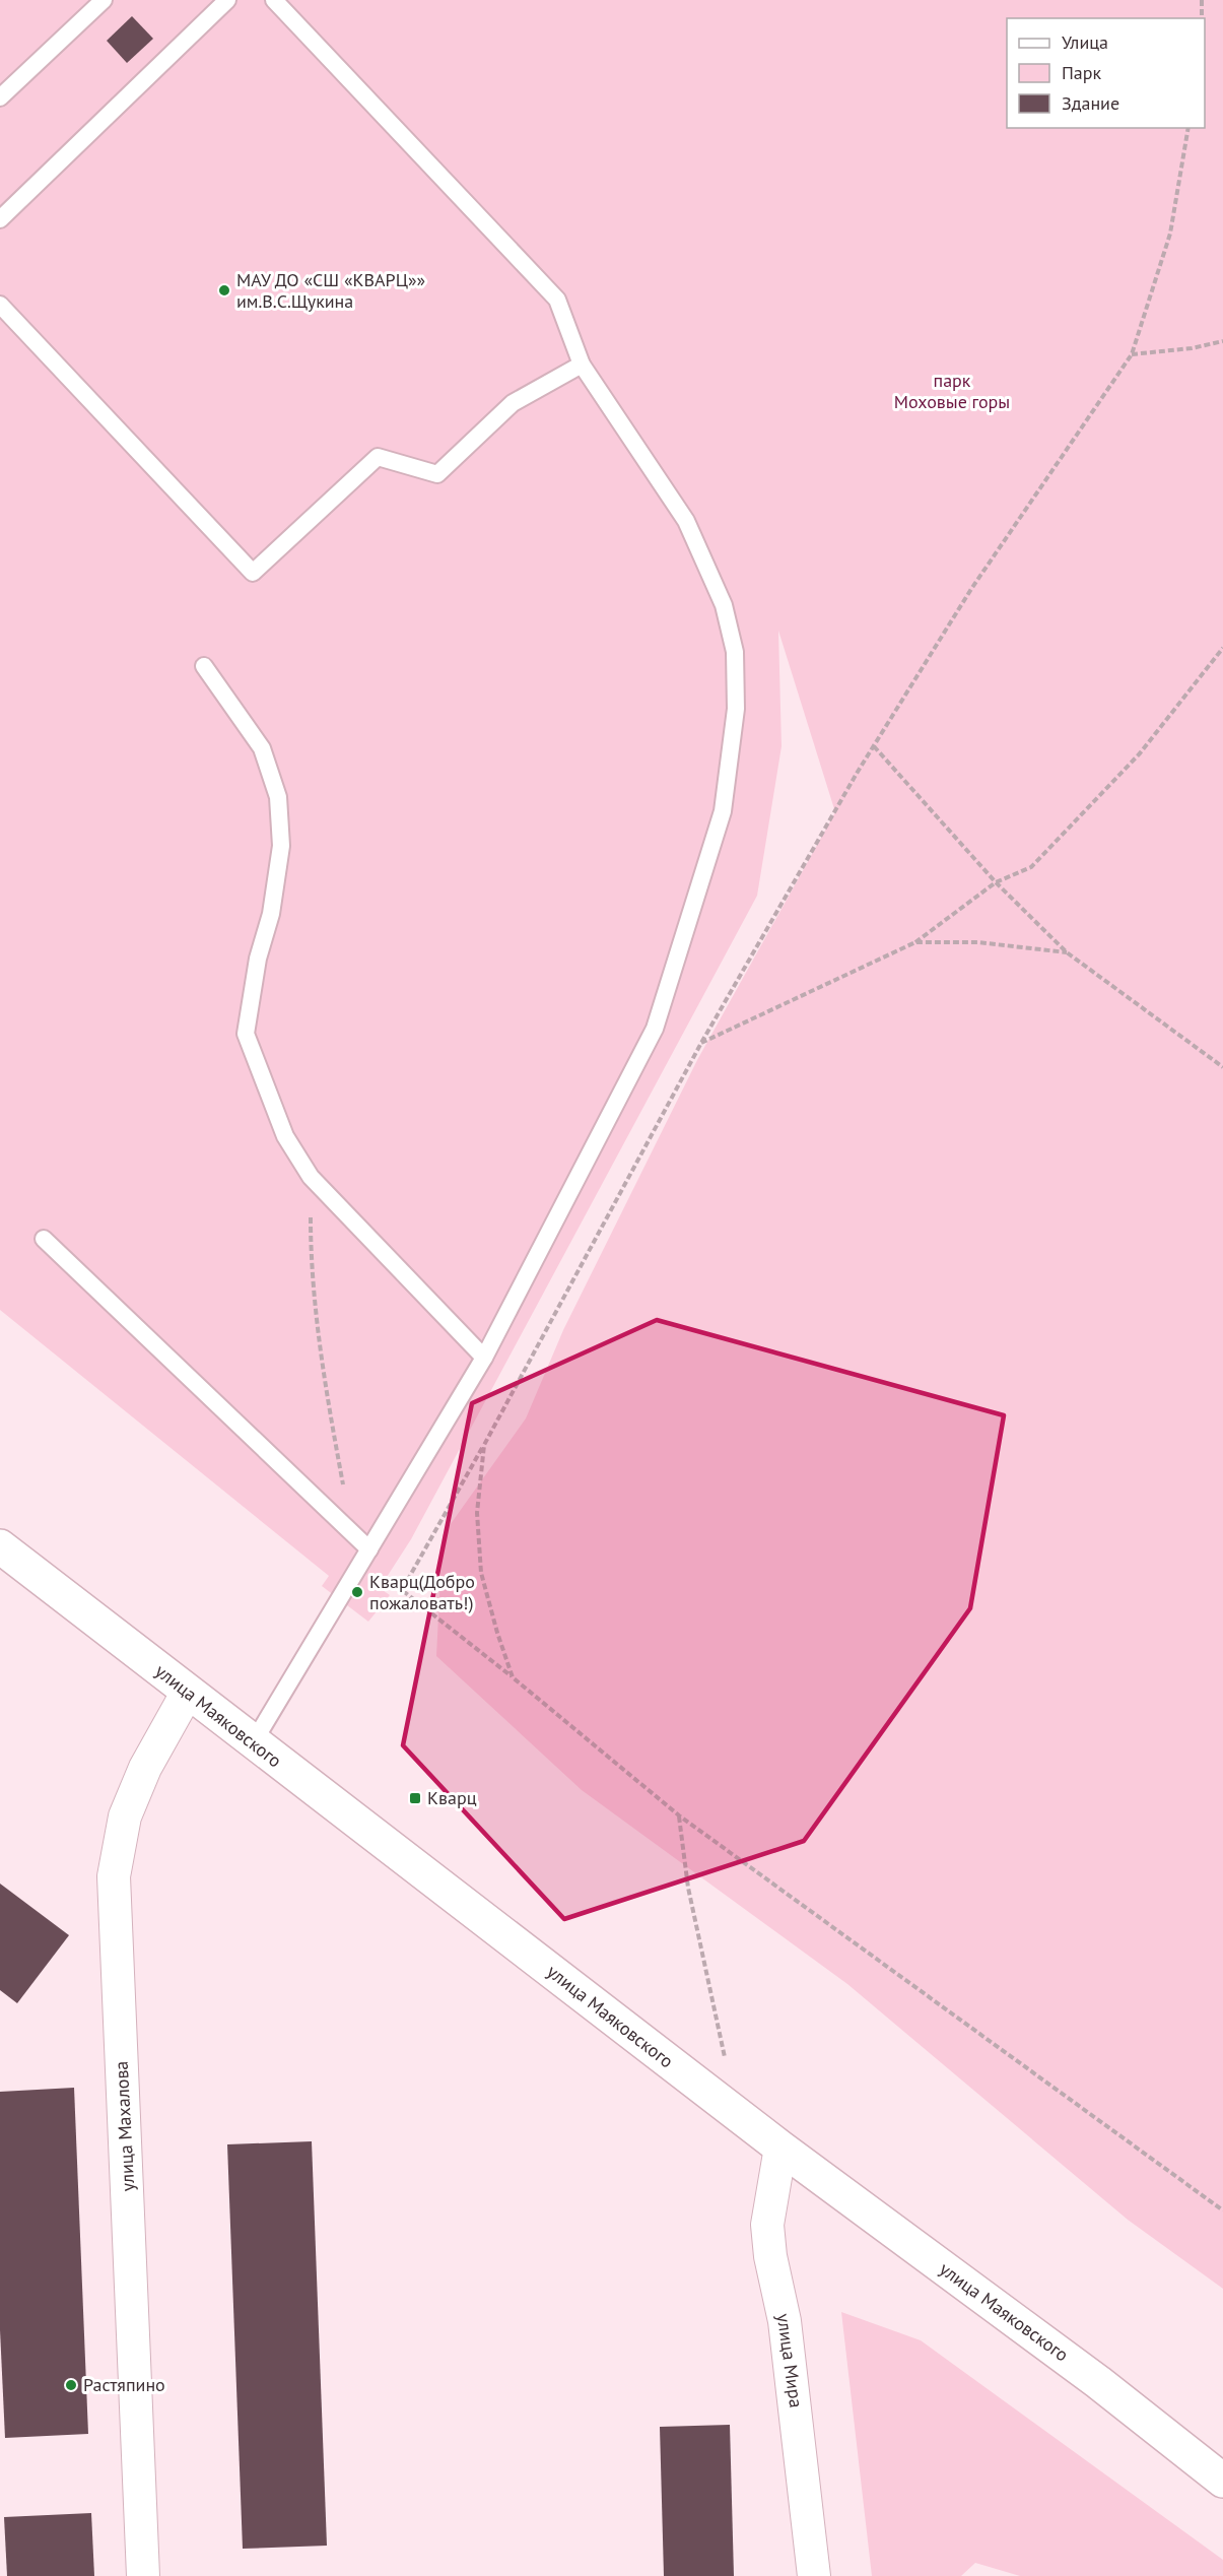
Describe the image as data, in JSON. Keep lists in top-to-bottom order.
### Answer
{
  "streets": {
    "main road": ["улица Маяковского"],
    "street": ["улица Махалова", "улица Мира"]
  },
  "crossings": [
    ["улица Маяковского", "улица Махалова"],
    ["улица Маяковского", "улица Мира"]
  ],
  "parks": ["парк Моховые горы"],
  "places": {
    "other": ["МАУ ДО «СШ «КВАРЦ»» им.В.С.Щукина", "Кварц(Добро пожаловать!)", "Растяпино"],
    "transit": ["Кварц"]
  },
  "legend": ["Улица", "Парк", "Здание"]
}
